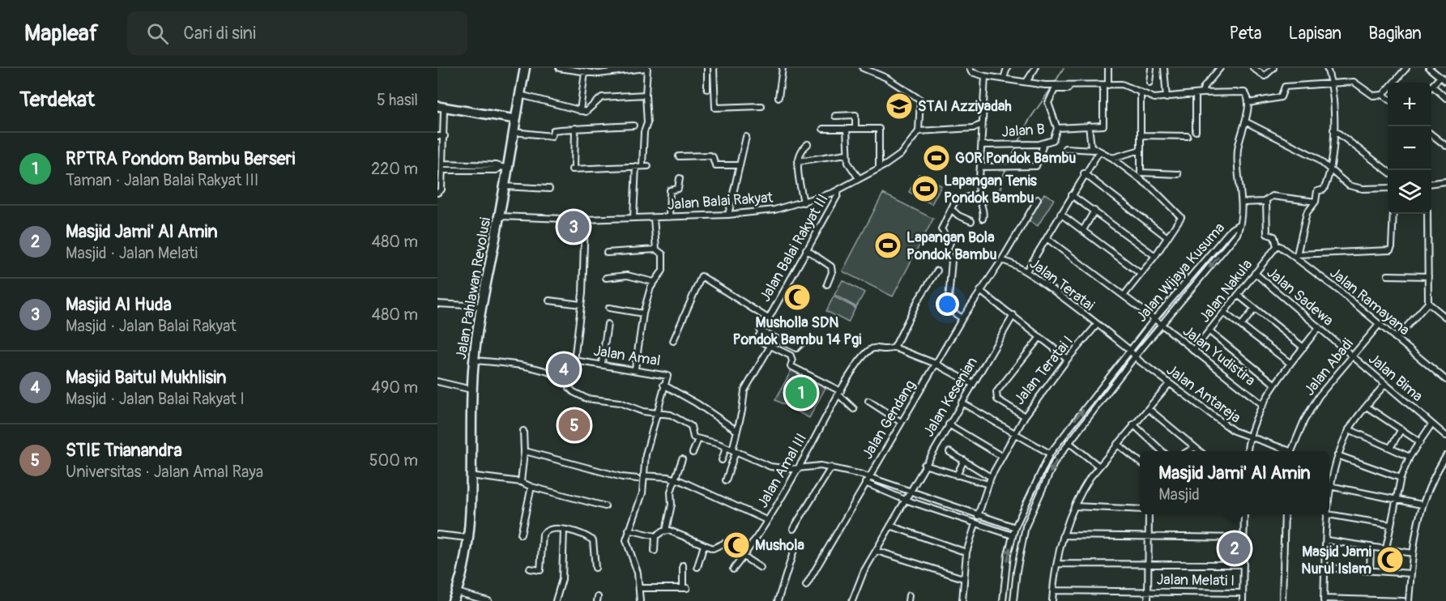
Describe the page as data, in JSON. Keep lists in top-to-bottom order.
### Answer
{
  "streets": {
    "main road": ["Jalan Pahlawan Revolusi"],
    "street": [
      "Jalan B",
      "Jalan Balai Rakyat",
      "Jalan Balai Rakyat III",
      "Jalan Wijaya Kusuma",
      "Jalan Teratai",
      "Jalan Nakula",
      "Jalan Sadewa",
      "Jalan Ramayana",
      "Jalan Amal",
      "Jalan Yudistira",
      "Jalan Abadi",
      "Jalan Teratai I",
      "Jalan Bima",
      "Jalan Antareja",
      "Jalan Kesenian",
      "Jalan Gendang",
      "Jalan Amal III",
      "Jalan Melati I"
    ]
  },
  "crossings": [
    ["Jalan Balai Rakyat", "Jalan Balai Rakyat III"],
    ["Jalan Balai Rakyat", "Jalan Pahlawan Revolusi"],
    ["Jalan Wijaya Kusuma", "Jalan Teratai"],
    ["Jalan Wijaya Kusuma", "Jalan Yudistira"],
    ["Jalan Wijaya Kusuma", "Jalan Antareja"],
    ["Jalan Wijaya Kusuma", "Jalan Gendang"],
    ["Jalan Teratai", "Jalan Teratai I"],
    ["Jalan Teratai", "Jalan Antareja"],
    ["Jalan Nakula", "Jalan Sadewa"],
    ["Jalan Nakula", "Jalan Ramayana"],
    ["Jalan Nakula", "Jalan Yudistira"],
    ["Jalan Sadewa", "Jalan Abadi"],
    ["Jalan Sadewa", "Jalan Bima"],
    ["Jalan Ramayana", "Jalan Abadi"],
    ["Jalan Abadi", "Jalan Bima"],
    ["Jalan Kesenian", "Jalan Gendang"],
    ["Jalan Gendang", "Jalan Amal III"]
  ],
  "places": {
    "school or university": ["STAI Azziyadah"],
    "sports": ["GOR Pondok Bambu", "Lapangan Tenis Pondok Bambu", "Lapangan Bola Pondok Bambu"],
    "mosque": ["Musholla SDN Pondok Bambu 14 Pgi", "Mushola", "Masjid Jami Nurul Islam"]
  },
  "page": {
    "header": "Mapleaf",
    "search": "Cari di sini",
    "nav": ["Peta", "Lapisan", "Bagikan"],
    "heading": ["Terdekat", "5 hasil"],
    "map_buttons": ["+", "−"],
    "list": [
      {
        "mark": "1",
        "name": "RPTRA Pondom Bambu Berseri",
        "note": "Taman · Jalan Balai Rakyat III",
        "value": "220 m"
      },
      {
        "mark": "2",
        "name": "Masjid Jami' Al Amin",
        "note": "Masjid · Jalan Melati",
        "value": "480 m"
      },
      {
        "mark": "3",
        "name": "Masjid Al Huda",
        "note": "Masjid · Jalan Balai Rakyat",
        "value": "480 m"
      },
      {
        "mark": "4",
        "name": "Masjid Baitul Mukhlisin",
        "note": "Masjid · Jalan Balai Rakyat I",
        "value": "490 m"
      },
      {
        "mark": "5",
        "name": "STIE Trianandra",
        "note": "Universitas · Jalan Amal Raya",
        "value": "500 m"
      }
    ],
    "pins": [
      "3",
      "4",
      "1",
      "5",
      "2"
    ],
    "popup": ["Masjid Jami' Al Amin", "Masjid"]
  }
}
